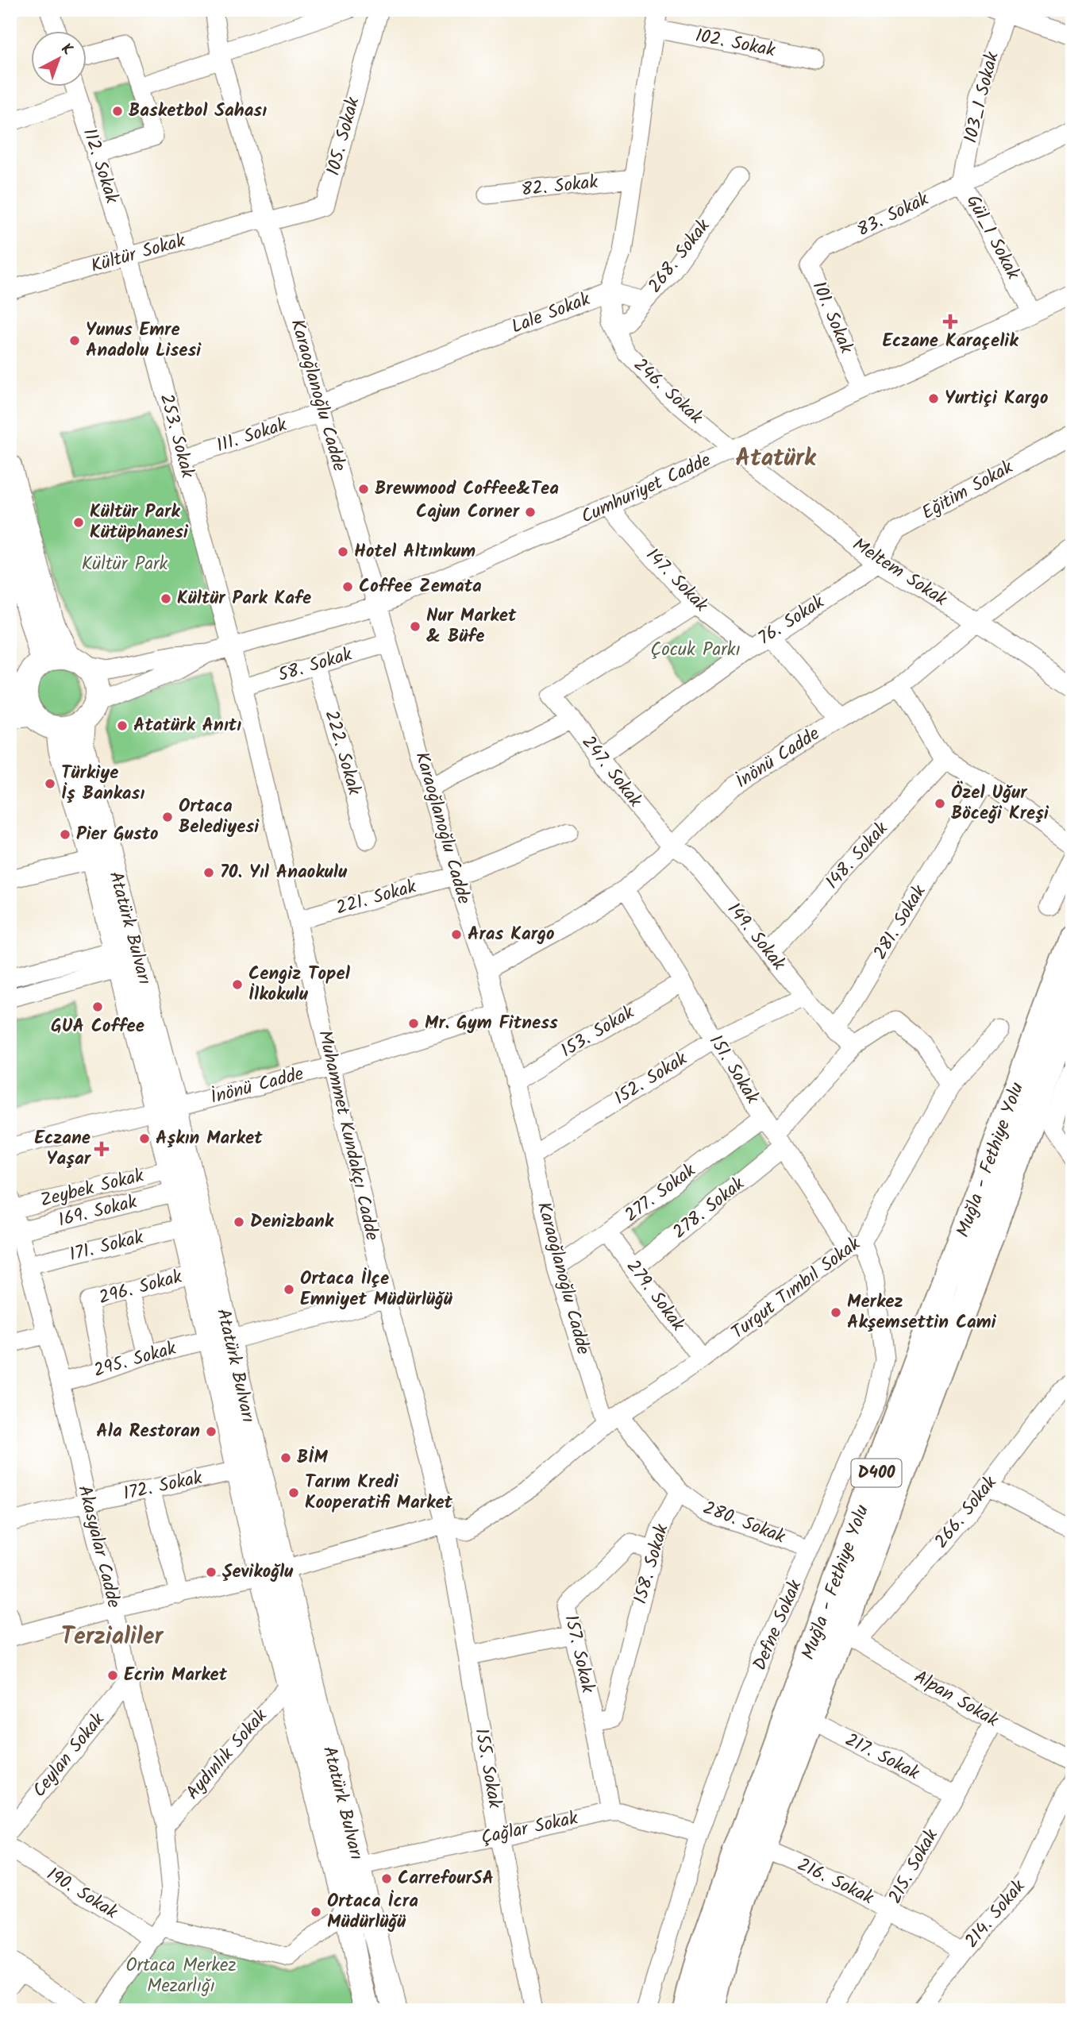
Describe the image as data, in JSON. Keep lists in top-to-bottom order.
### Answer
{
  "streets": {
    "highway": ["Muğla - Fethiye Yolu", "D400"],
    "main road": ["Atatürk Bulvarı"],
    "street": [
      "102. Sokak",
      "103_1 Sokak",
      "105. Sokak",
      "112. Sokak",
      "82. Sokak",
      "83. Sokak",
      "Gül_1 Sokak",
      "Kültür Sokak",
      "268. Sokak",
      "Lale Sokak",
      "101. Sokak",
      "246. Sokak",
      "Karaoğlanoğlu Cadde",
      "253. Sokak",
      "111. Sokak",
      "Cumhuriyet Cadde",
      "Eğitim Sokak",
      "Meltem Sokak",
      "147. Sokak",
      "76. Sokak",
      "58. Sokak",
      "222. Sokak",
      "İnönü Cadde",
      "247. Sokak",
      "148. Sokak",
      "221. Sokak",
      "281. Sokak",
      "149. Sokak",
      "153. Sokak",
      "151. Sokak",
      "152. Sokak",
      "Muhammet Kundakçı Cadde",
      "Zeybek Sokak",
      "277. Sokak",
      "278. Sokak",
      "169. Sokak",
      "171. Sokak",
      "296. Sokak",
      "Turgut Tımbıl Sokak",
      "279. Sokak",
      "295. Sokak",
      "172. Sokak",
      "266. Sokak",
      "280. Sokak",
      "Akasyalar Cadde",
      "158. Sokak",
      "Defne Sokak",
      "157. Sokak",
      "Alpan Sokak",
      "Aydınlık Sokak",
      "Ceylan Sokak",
      "217. Sokak",
      "155. Sokak",
      "Çağlar Sokak",
      "215. Sokak",
      "216. Sokak",
      "190. Sokak",
      "214. Sokak"
    ]
  },
  "crossings": [
    ["102. Sokak", "Lale Sokak"],
    ["103_1 Sokak", "83. Sokak"],
    ["103_1 Sokak", "Gül_1 Sokak"],
    ["105. Sokak", "Kültür Sokak"],
    ["105. Sokak", "Karaoğlanoğlu Cadde"],
    ["112. Sokak", "Kültür Sokak"],
    ["112. Sokak", "253. Sokak"],
    ["82. Sokak", "Lale Sokak"],
    ["83. Sokak", "Gül_1 Sokak"],
    ["83. Sokak", "101. Sokak"],
    ["Gül_1 Sokak", "Cumhuriyet Cadde"],
    ["Kültür Sokak", "Karaoğlanoğlu Cadde"],
    ["Kültür Sokak", "253. Sokak"],
    ["268. Sokak", "246. Sokak"],
    ["Lale Sokak", "246. Sokak"],
    ["Lale Sokak", "Karaoğlanoğlu Cadde"],
    ["Lale Sokak", "111. Sokak"],
    ["101. Sokak", "Cumhuriyet Cadde"],
    ["246. Sokak", "Cumhuriyet Cadde"],
    ["246. Sokak", "Meltem Sokak"],
    ["Karaoğlanoğlu Cadde", "111. Sokak"],
    ["Karaoğlanoğlu Cadde", "Cumhuriyet Cadde"],
    ["Karaoğlanoğlu Cadde", "58. Sokak"],
    ["Karaoğlanoğlu Cadde", "İnönü Cadde"],
    ["Karaoğlanoğlu Cadde", "221. Sokak"],
    ["Karaoğlanoğlu Cadde", "153. Sokak"],
    ["Karaoğlanoğlu Cadde", "152. Sokak"],
    ["Karaoğlanoğlu Cadde", "277. Sokak"],
    ["Karaoğlanoğlu Cadde", "Turgut Tımbıl Sokak"],
    ["253. Sokak", "111. Sokak"],
    ["253. Sokak", "Cumhuriyet Cadde"],
    ["253. Sokak", "Muhammet Kundakçı Cadde"],
    ["Cumhuriyet Cadde", "Meltem Sokak"],
    ["Cumhuriyet Cadde", "147. Sokak"],
    ["Cumhuriyet Cadde", "Atatürk Bulvarı"],
    ["Cumhuriyet Cadde", "Muhammet Kundakçı Cadde"],
    ["Eğitim Sokak", "Meltem Sokak"],
    ["Eğitim Sokak", "76. Sokak"],
    ["Meltem Sokak", "76. Sokak"],
    ["Meltem Sokak", "İnönü Cadde"],
    ["147. Sokak", "76. Sokak"],
    ["147. Sokak", "247. Sokak"],
    ["76. Sokak", "247. Sokak"],
    ["58. Sokak", "222. Sokak"],
    ["58. Sokak", "Muhammet Kundakçı Cadde"],
    ["İnönü Cadde", "247. Sokak"],
    ["İnönü Cadde", "Atatürk Bulvarı"],
    ["İnönü Cadde", "149. Sokak"],
    ["İnönü Cadde", "151. Sokak"],
    ["İnönü Cadde", "Muhammet Kundakçı Cadde"],
    ["247. Sokak", "149. Sokak"],
    ["148. Sokak", "149. Sokak"],
    ["221. Sokak", "Muhammet Kundakçı Cadde"],
    ["281. Sokak", "149. Sokak"],
    ["Atatürk Bulvarı", "Zeybek Sokak"],
    ["Atatürk Bulvarı", "169. Sokak"],
    ["Atatürk Bulvarı", "171. Sokak"],
    ["Atatürk Bulvarı", "296. Sokak"],
    ["Atatürk Bulvarı", "295. Sokak"],
    ["Atatürk Bulvarı", "172. Sokak"],
    ["Atatürk Bulvarı", "Aydınlık Sokak"],
    ["Atatürk Bulvarı", "Çağlar Sokak"],
    ["Atatürk Bulvarı", "190. Sokak"],
    ["149. Sokak", "152. Sokak"],
    ["153. Sokak", "151. Sokak"],
    ["151. Sokak", "152. Sokak"],
    ["151. Sokak", "277. Sokak"],
    ["151. Sokak", "278. Sokak"],
    ["151. Sokak", "Turgut Tımbıl Sokak"],
    ["151. Sokak", "Defne Sokak"],
    ["Muhammet Kundakçı Cadde", "295. Sokak"],
    ["Muhammet Kundakçı Cadde", "155. Sokak"],
    ["Muğla - Fethiye Yolu", "266. Sokak"],
    ["Muğla - Fethiye Yolu", "Alpan Sokak"],
    ["Muğla - Fethiye Yolu", "217. Sokak"],
    ["Muğla - Fethiye Yolu", "216. Sokak"],
    ["Zeybek Sokak", "Akasyalar Cadde"],
    ["277. Sokak", "279. Sokak"],
    ["278. Sokak", "279. Sokak"],
    ["169. Sokak", "Akasyalar Cadde"],
    ["171. Sokak", "Akasyalar Cadde"],
    ["296. Sokak", "295. Sokak"],
    ["Turgut Tımbıl Sokak", "279. Sokak"],
    ["Turgut Tımbıl Sokak", "Defne Sokak"],
    ["295. Sokak", "Akasyalar Cadde"],
    ["172. Sokak", "Akasyalar Cadde"],
    ["266. Sokak", "Alpan Sokak"],
    ["280. Sokak", "158. Sokak"],
    ["280. Sokak", "Defne Sokak"],
    ["Akasyalar Cadde", "Aydınlık Sokak"],
    ["Akasyalar Cadde", "Ceylan Sokak"],
    ["Akasyalar Cadde", "190. Sokak"],
    ["158. Sokak", "157. Sokak"],
    ["Defne Sokak", "Çağlar Sokak"],
    ["157. Sokak", "Çağlar Sokak"],
    ["Alpan Sokak", "215. Sokak"],
    ["Ceylan Sokak", "190. Sokak"],
    ["217. Sokak", "215. Sokak"],
    ["155. Sokak", "Çağlar Sokak"],
    ["215. Sokak", "216. Sokak"],
    ["216. Sokak", "214. Sokak"]
  ],
  "districts": ["Atatürk", "Terzialiler"],
  "parks": ["Kültür Park", "Çocuk Parkı", "Ortaca Merkez Mezarlığı"],
  "places": {
    "other": [
      "Basketbol Sahası",
      "Yunus Emre Anadolu Lisesi",
      "Yurtiçi Kargo",
      "Brewmood Coffee&Tea",
      "Cajun Corner",
      "Kültür Park Kütüphanesi",
      "Hotel Altınkum",
      "Coffee Zemata",
      "Kültür Park Kafe",
      "Nur Market & Büfe",
      "Atatürk Anıtı",
      "Türkiye İş Bankası",
      "Özel Uğur Böceği Kreşi",
      "Ortaca Belediyesi",
      "Pier Gusto",
      "70. Yıl Anaokulu",
      "Aras Kargo",
      "Cengiz Topel İlkokulu",
      "GUA Coffee",
      "Mr. Gym Fitness",
      "Aşkın Market",
      "Denizbank",
      "Ortaca İlçe Emniyet Müdürlüğü",
      "Merkez Akşemsettin Cami",
      "Ala Restoran",
      "BİM",
      "Tarım Kredi Kooperatifi Market",
      "Şevikoğlu",
      "Ecrin Market",
      "CarrefourSA",
      "Ortaca İcra Müdürlüğü"
    ],
    "health": ["Eczane Karaçelik", "Eczane Yaşar"]
  },
  "north": "top right"
}
